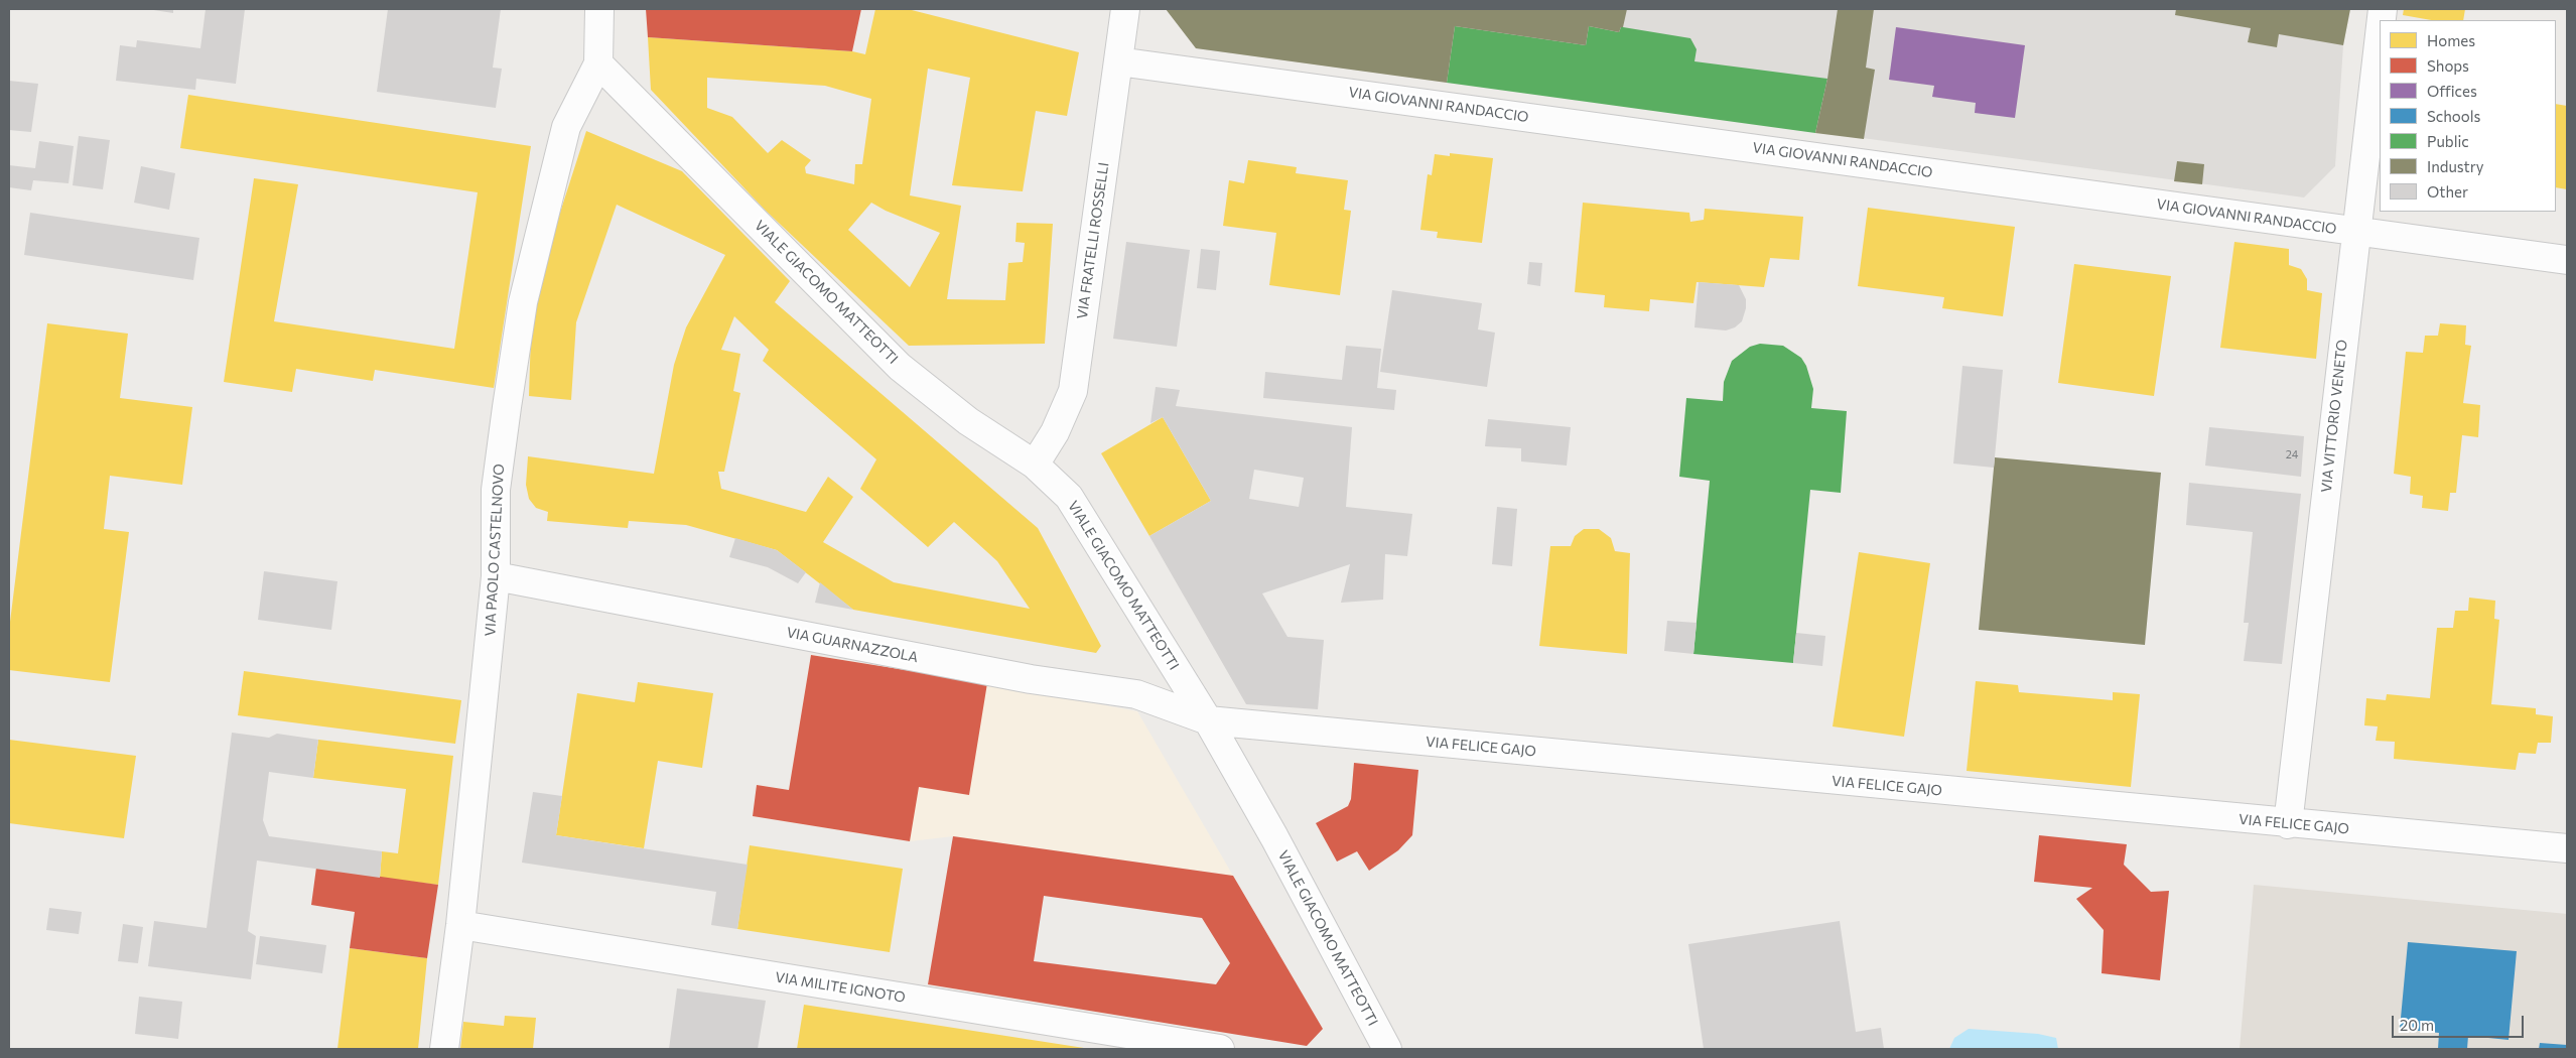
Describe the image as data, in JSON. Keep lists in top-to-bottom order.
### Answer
{
  "streets": {
    "street": [
      "VIA GIOVANNI RANDACCIO",
      "VIA FRATELLI ROSSELLI",
      "VIALE GIACOMO MATTEOTTI",
      "VIA VITTORIO VENETO",
      "VIA PAOLO CASTELNOVO",
      "VIA GUARNAZZOLA",
      "VIA FELICE GAJO",
      "VIA MILITE IGNOTO"
    ]
  },
  "crossings": [
    ["VIA GIOVANNI RANDACCIO", "VIA FRATELLI ROSSELLI"],
    ["VIA GIOVANNI RANDACCIO", "VIA VITTORIO VENETO"],
    ["VIA FRATELLI ROSSELLI", "VIALE GIACOMO MATTEOTTI"],
    ["VIALE GIACOMO MATTEOTTI", "VIA PAOLO CASTELNOVO"],
    ["VIALE GIACOMO MATTEOTTI", "VIA GUARNAZZOLA"],
    ["VIALE GIACOMO MATTEOTTI", "VIA FELICE GAJO"],
    ["VIA VITTORIO VENETO", "VIA FELICE GAJO"],
    ["VIA PAOLO CASTELNOVO", "VIA GUARNAZZOLA"],
    ["VIA PAOLO CASTELNOVO", "VIA MILITE IGNOTO"],
    ["VIA GUARNAZZOLA", "VIA FELICE GAJO"]
  ],
  "house_numbers": ["24"],
  "legend": [
    "Homes",
    "Shops",
    "Offices",
    "Schools",
    "Public",
    "Industry",
    "Other"
  ],
  "scale_bar": "20 m"
}
